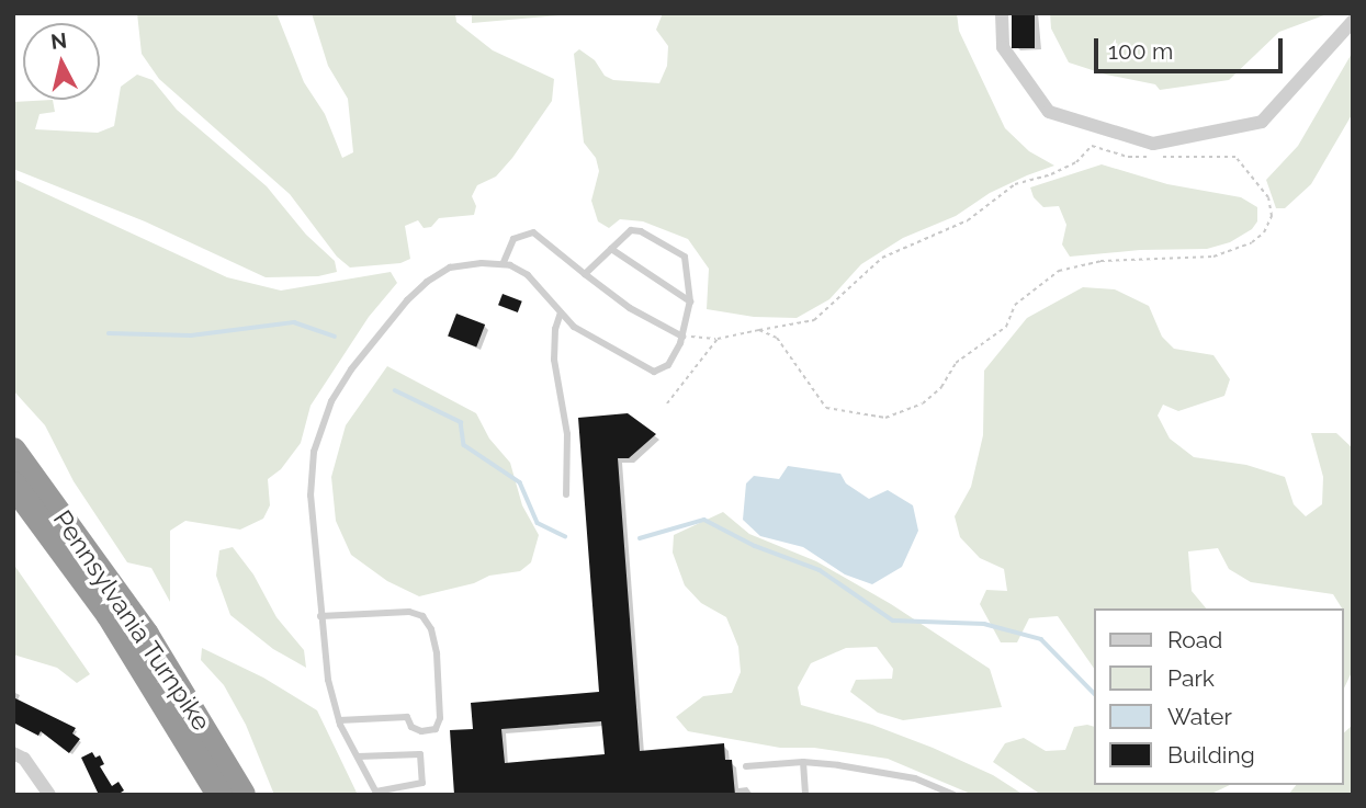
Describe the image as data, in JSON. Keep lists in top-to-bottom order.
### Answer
{
  "streets": {
    "highway": ["Pennsylvania Turnpike"]
  },
  "legend": [
    "Road",
    "Park",
    "Water",
    "Building"
  ],
  "scale_bar": "100 m",
  "north": "top"
}
